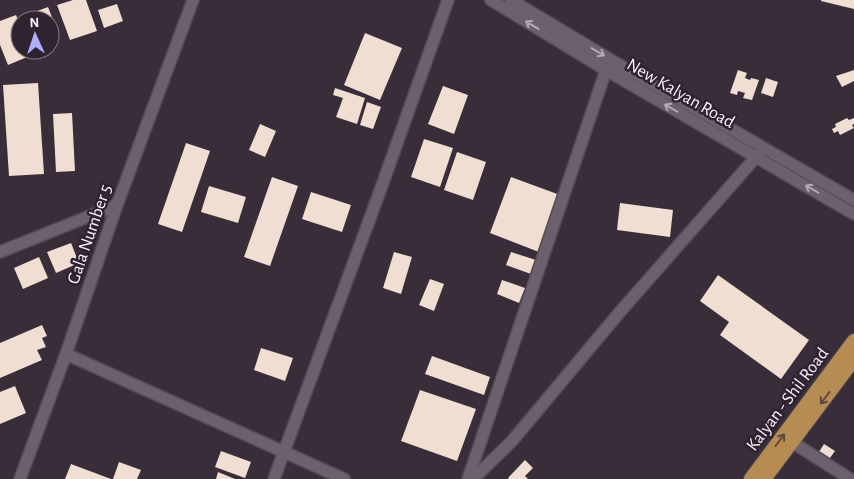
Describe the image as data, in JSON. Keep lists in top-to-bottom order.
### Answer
{
  "streets": {
    "main road": ["Kalyan - Shil Road"],
    "street": ["New Kalyan Road", "Gala Number 5"]
  },
  "north": "top"
}
